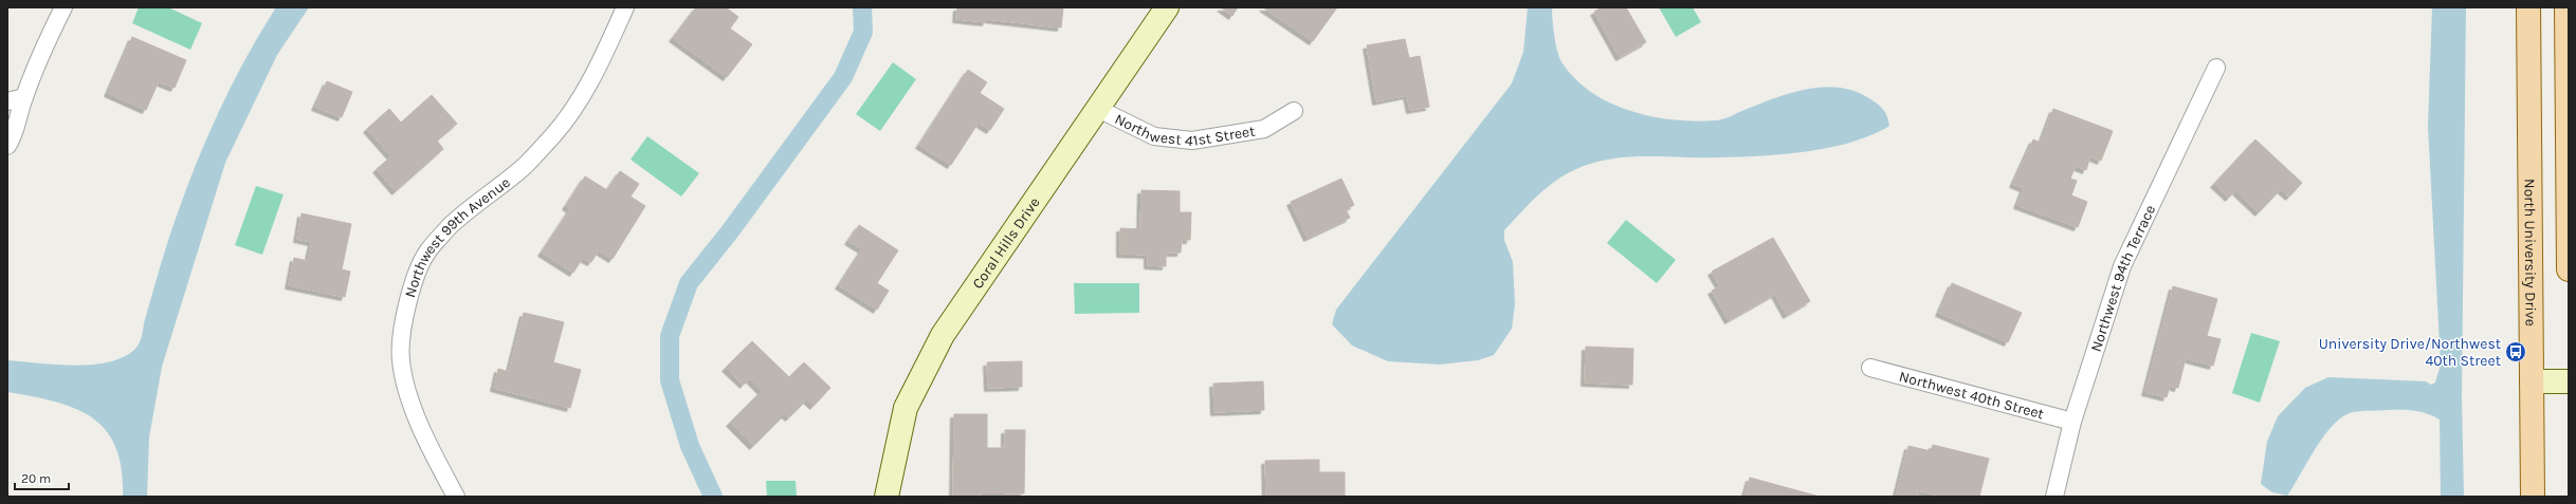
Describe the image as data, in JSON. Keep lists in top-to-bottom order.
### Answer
{
  "streets": {
    "main road": ["North University Drive"],
    "street": [
      "Northwest 41st Street",
      "Northwest 99th Avenue",
      "Coral Hills Drive",
      "Northwest 94th Terrace",
      "Northwest 40th Street"
    ]
  },
  "crossings": [
    ["Northwest 41st Street", "Coral Hills Drive"],
    ["Northwest 94th Terrace", "Northwest 40th Street"]
  ],
  "places": {
    "bus stop": ["University Drive/Northwest 40th Street"]
  },
  "scale_bar": "20 m"
}
